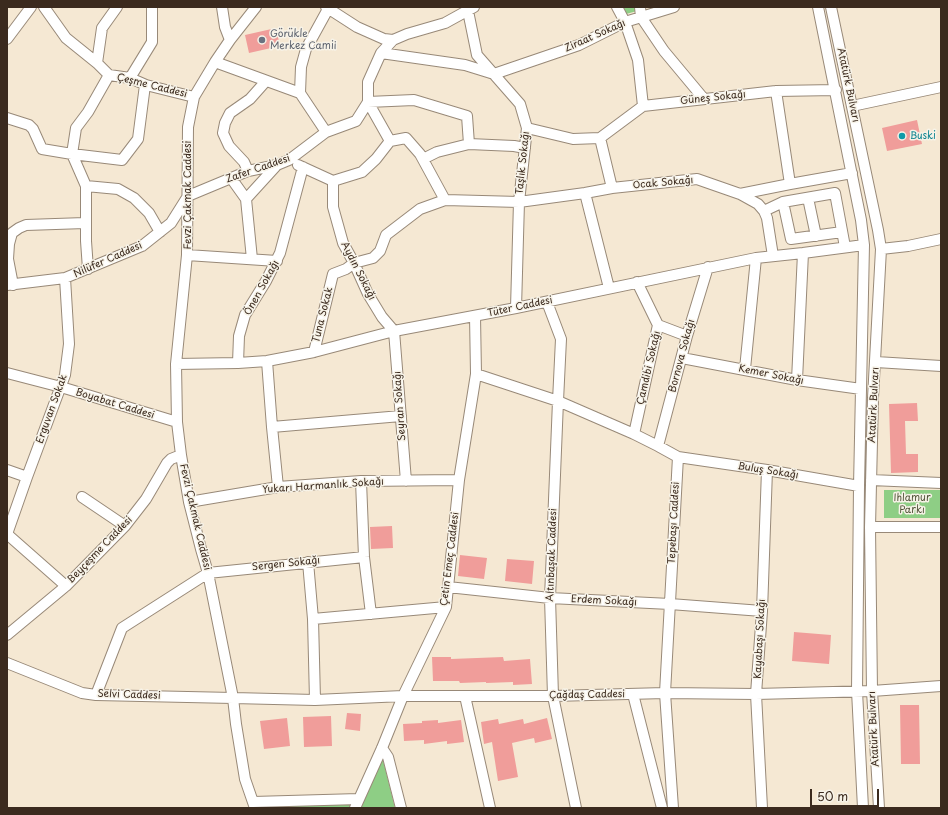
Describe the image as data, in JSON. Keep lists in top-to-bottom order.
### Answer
{
  "streets": {
    "street": [
      "Ziraat Sokağı",
      "Atatürk Bulvarı",
      "Çeşme Caddesi",
      "Güneş Sokağı",
      "Taşlık Sokağı",
      "Zafer Caddesi",
      "Ocak Sokağı",
      "Fevzi Çakmak Caddesi",
      "Nilüfer Caddesi",
      "Aydın Sokağı",
      "Önen Sokağı",
      "Tüter Caddesi",
      "Tuna Sokak",
      "Bornova Sokağı",
      "Çamdibi Sokağı",
      "Kemer Sokağı",
      "Boyabat Caddesi",
      "Seyran Sokağı",
      "Erguvan Sokak",
      "Buluş Sokağı",
      "Yukarı Harmanlık Sokağı",
      "Tepebaşı Caddesi",
      "Beyçeşme Caddesi",
      "Altınbaşak Caddesi",
      "Çetin Emeç Caddesi",
      "Sergen Sokağı",
      "Erdem Sokağı",
      "Kayabaşı Sokağı",
      "Selvi Caddesi",
      "Çağdaş Caddesi"
    ]
  },
  "crossings": [
    ["Ziraat Sokağı", "Taşlık Sokağı"],
    ["Atatürk Bulvarı", "Çağdaş Caddesi"],
    ["Çeşme Caddesi", "Fevzi Çakmak Caddesi"],
    ["Taşlık Sokağı", "Ocak Sokağı"],
    ["Taşlık Sokağı", "Tüter Caddesi"],
    ["Zafer Caddesi", "Fevzi Çakmak Caddesi"],
    ["Zafer Caddesi", "Nilüfer Caddesi"],
    ["Ocak Sokağı", "Tuna Sokak"],
    ["Fevzi Çakmak Caddesi", "Nilüfer Caddesi"],
    ["Fevzi Çakmak Caddesi", "Tüter Caddesi"],
    ["Fevzi Çakmak Caddesi", "Boyabat Caddesi"],
    ["Fevzi Çakmak Caddesi", "Yukarı Harmanlık Sokağı"],
    ["Fevzi Çakmak Caddesi", "Beyçeşme Caddesi"],
    ["Fevzi Çakmak Caddesi", "Sergen Sokağı"],
    ["Fevzi Çakmak Caddesi", "Selvi Caddesi"],
    ["Fevzi Çakmak Caddesi", "Çağdaş Caddesi"],
    ["Nilüfer Caddesi", "Erguvan Sokak"],
    ["Aydın Sokağı", "Tüter Caddesi"],
    ["Aydın Sokağı", "Tuna Sokak"],
    ["Aydın Sokağı", "Seyran Sokağı"],
    ["Önen Sokağı", "Tüter Caddesi"],
    ["Tüter Caddesi", "Tuna Sokak"],
    ["Tüter Caddesi", "Bornova Sokağı"],
    ["Tüter Caddesi", "Çamdibi Sokağı"],
    ["Tüter Caddesi", "Seyran Sokağı"],
    ["Tüter Caddesi", "Altınbaşak Caddesi"],
    ["Tüter Caddesi", "Çetin Emeç Caddesi"],
    ["Bornova Sokağı", "Kemer Sokağı"],
    ["Boyabat Caddesi", "Erguvan Sokak"],
    ["Seyran Sokağı", "Yukarı Harmanlık Sokağı"],
    ["Buluş Sokağı", "Tepebaşı Caddesi"],
    ["Buluş Sokağı", "Kayabaşı Sokağı"],
    ["Yukarı Harmanlık Sokağı", "Çetin Emeç Caddesi"],
    ["Tepebaşı Caddesi", "Erdem Sokağı"],
    ["Tepebaşı Caddesi", "Çağdaş Caddesi"],
    ["Altınbaşak Caddesi", "Erdem Sokağı"],
    ["Altınbaşak Caddesi", "Çağdaş Caddesi"],
    ["Çetin Emeç Caddesi", "Erdem Sokağı"],
    ["Çetin Emeç Caddesi", "Çağdaş Caddesi"],
    ["Erdem Sokağı", "Kayabaşı Sokağı"],
    ["Kayabaşı Sokağı", "Çağdaş Caddesi"],
    ["Selvi Caddesi", "Çağdaş Caddesi"]
  ],
  "parks": ["Ihlamur Parkı"],
  "places": ["Görükle Merkez Camii", "Buski"],
  "scale_bar": "50 m"
}
